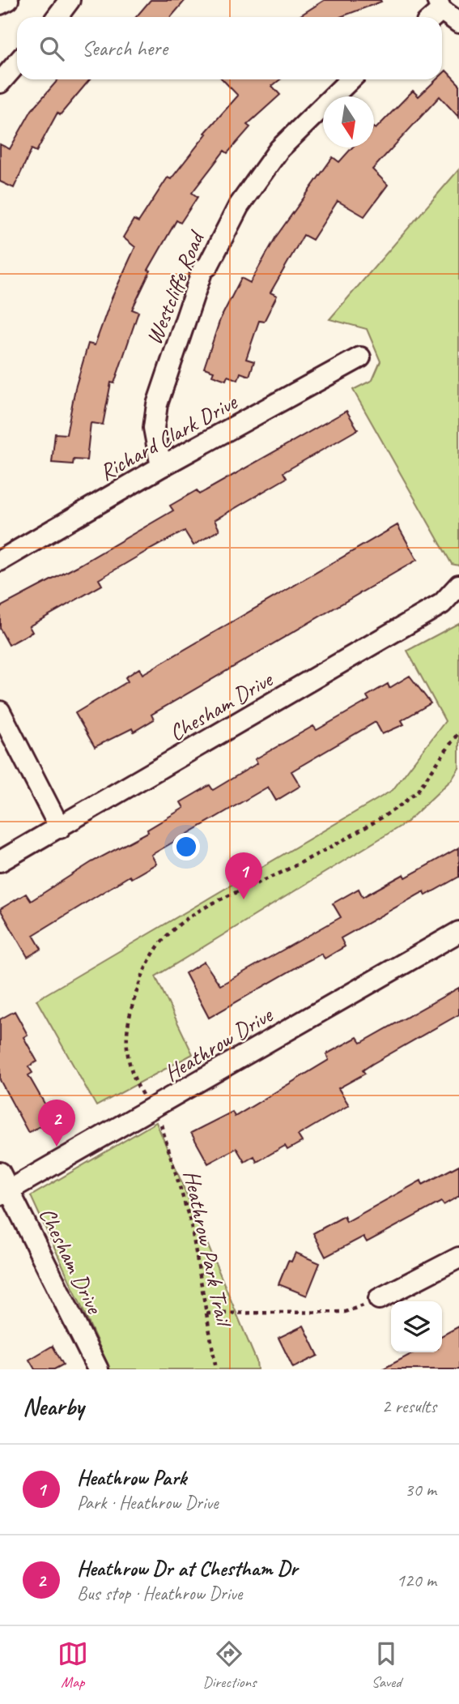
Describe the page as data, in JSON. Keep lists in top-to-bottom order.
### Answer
{
  "streets": {
    "street": [
      "Westcliffe Road",
      "Richard Clark Drive",
      "Chesham Drive",
      "Heathrow Drive"
    ],
    "path": ["Heathrow Park Trail"]
  },
  "crossings": [
    ["Westcliffe Road", "Richard Clark Drive"],
    ["Chesham Drive", "Heathrow Drive"],
    ["Heathrow Drive", "Heathrow Park Trail"]
  ],
  "north": "bottom",
  "page": {
    "search": "Search here",
    "pins": ["1", "2"],
    "heading": ["Nearby", "2 results"],
    "list": [
      {
        "mark": "1",
        "name": "Heathrow Park",
        "note": "Park · Heathrow Drive",
        "value": "30 m"
      },
      {
        "mark": "2",
        "name": "Heathrow Dr at Chestham Dr",
        "note": "Bus stop · Heathrow Drive",
        "value": "120 m"
      }
    ],
    "nav": ["Map", "Directions", "Saved"]
  }
}
